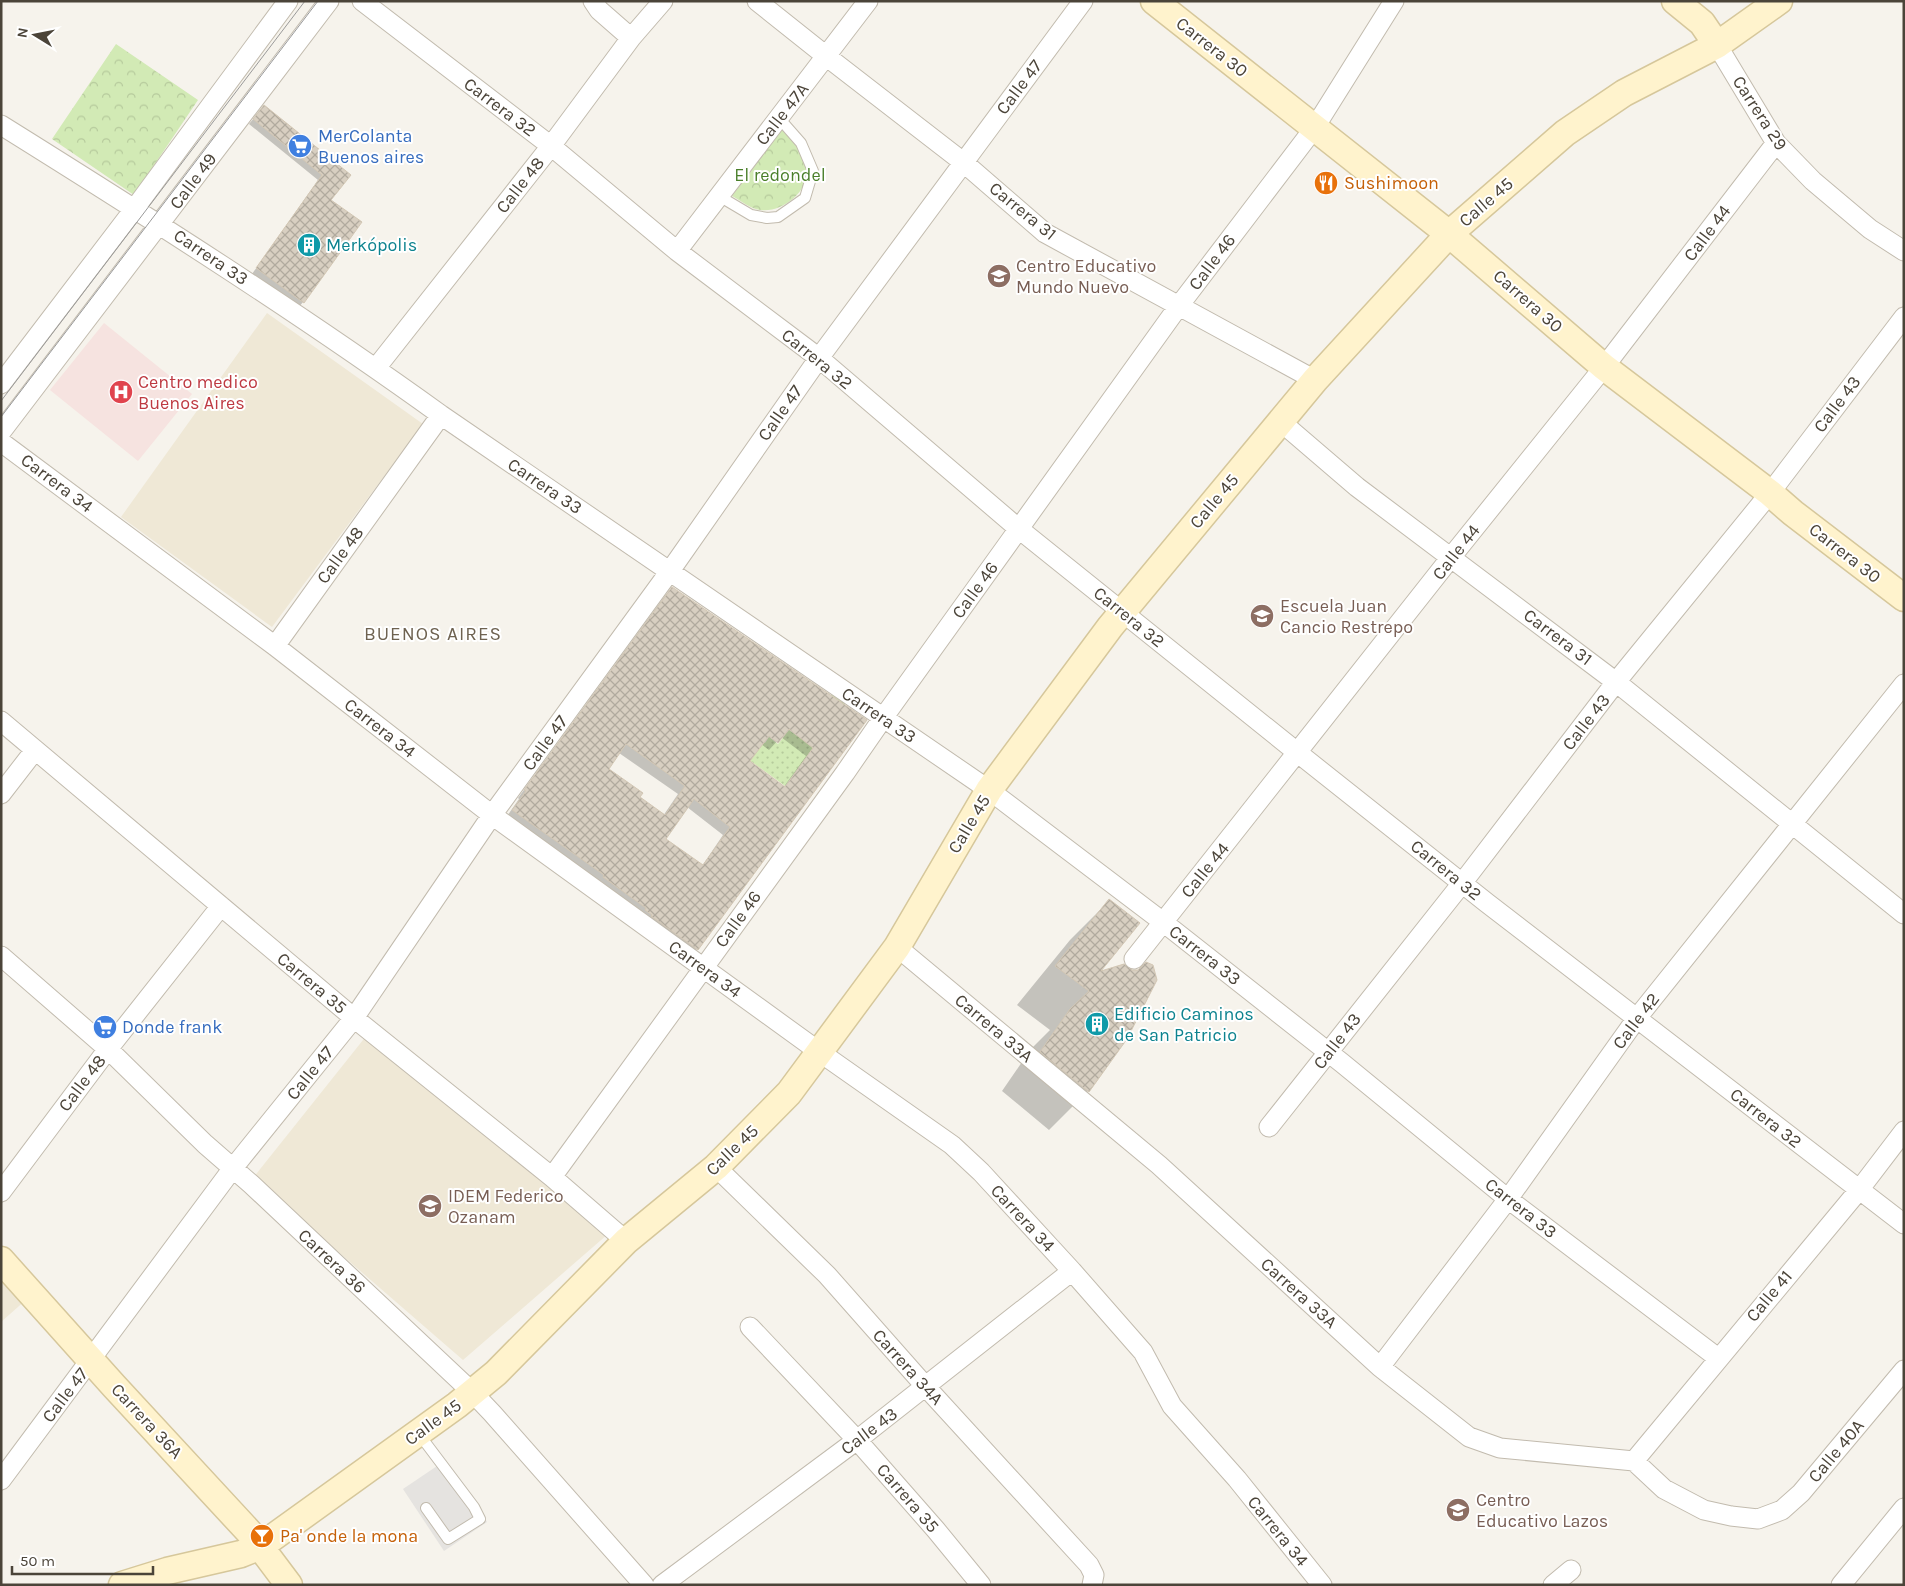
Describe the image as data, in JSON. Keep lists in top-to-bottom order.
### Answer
{
  "streets": {
    "main road": [
      "Carrera 30",
      "Carrera 29",
      "Calle 45",
      "Carrera 36A"
    ],
    "street": [
      "Calle 47",
      "Carrera 32",
      "Calle 47A",
      "Calle 49",
      "Calle 48",
      "Carrera 31",
      "Calle 44",
      "Carrera 33",
      "Calle 46",
      "Calle 43",
      "Carrera 34",
      "Carrera 35",
      "Calle 42",
      "Carrera 33A",
      "Carrera 36",
      "Calle 41",
      "Carrera 34A",
      "Calle 40A"
    ]
  },
  "crossings": [
    ["Carrera 30", "Calle 45"],
    ["Carrera 30", "Calle 44"],
    ["Carrera 30", "Calle 46"],
    ["Carrera 30", "Calle 43"],
    ["Calle 47", "Carrera 32"],
    ["Calle 47", "Carrera 31"],
    ["Calle 47", "Carrera 33"],
    ["Calle 47", "Carrera 34"],
    ["Calle 47", "Carrera 35"],
    ["Calle 47", "Carrera 36"],
    ["Calle 47", "Carrera 36A"],
    ["Carrera 32", "Calle 47A"],
    ["Carrera 32", "Calle 48"],
    ["Carrera 32", "Calle 45"],
    ["Carrera 32", "Calle 44"],
    ["Carrera 32", "Calle 46"],
    ["Carrera 32", "Calle 43"],
    ["Carrera 32", "Calle 42"],
    ["Carrera 32", "Calle 41"],
    ["Carrera 29", "Calle 45"],
    ["Carrera 29", "Calle 44"],
    ["Calle 47A", "Carrera 31"],
    ["Calle 49", "Carrera 33"],
    ["Calle 48", "Carrera 33"],
    ["Calle 48", "Carrera 34"],
    ["Calle 48", "Carrera 35"],
    ["Calle 48", "Carrera 36"],
    ["Calle 45", "Carrera 31"],
    ["Calle 45", "Carrera 33"],
    ["Calle 45", "Carrera 34"],
    ["Calle 45", "Carrera 35"],
    ["Calle 45", "Carrera 33A"],
    ["Calle 45", "Carrera 36"],
    ["Calle 45", "Carrera 34A"],
    ["Calle 45", "Carrera 36A"],
    ["Carrera 31", "Calle 44"],
    ["Carrera 31", "Calle 46"],
    ["Carrera 31", "Calle 43"],
    ["Carrera 31", "Calle 42"],
    ["Calle 44", "Carrera 33"],
    ["Carrera 33", "Calle 46"],
    ["Carrera 33", "Calle 43"],
    ["Carrera 33", "Calle 42"],
    ["Carrera 33", "Calle 41"],
    ["Calle 46", "Carrera 34"],
    ["Calle 46", "Carrera 35"],
    ["Calle 43", "Carrera 34"],
    ["Calle 43", "Carrera 35"],
    ["Calle 43", "Carrera 34A"],
    ["Calle 42", "Carrera 33A"],
    ["Carrera 33A", "Calle 41"],
    ["Carrera 33A", "Calle 40A"],
    ["Calle 41", "Calle 40A"]
  ],
  "districts": ["BUENOS AIRES"],
  "parks": ["El redondel"],
  "places": {
    "supermarket": ["MerColanta Buenos aires", "Donde frank"],
    "restaurant": ["Sushimoon"],
    "building": ["Merkópolis", "Edificio Caminos de San Patricio"],
    "school or university": [
      "Centro Educativo Mundo Nuevo",
      "Escuela Juan Cancio Restrepo",
      "IDEM Federico Ozanam",
      "Centro Educativo Lazos"
    ],
    "hospital": ["Centro medico Buenos Aires"],
    "bar": ["Pa' onde la mona"]
  },
  "scale_bar": "50 m",
  "north": "left"
}
